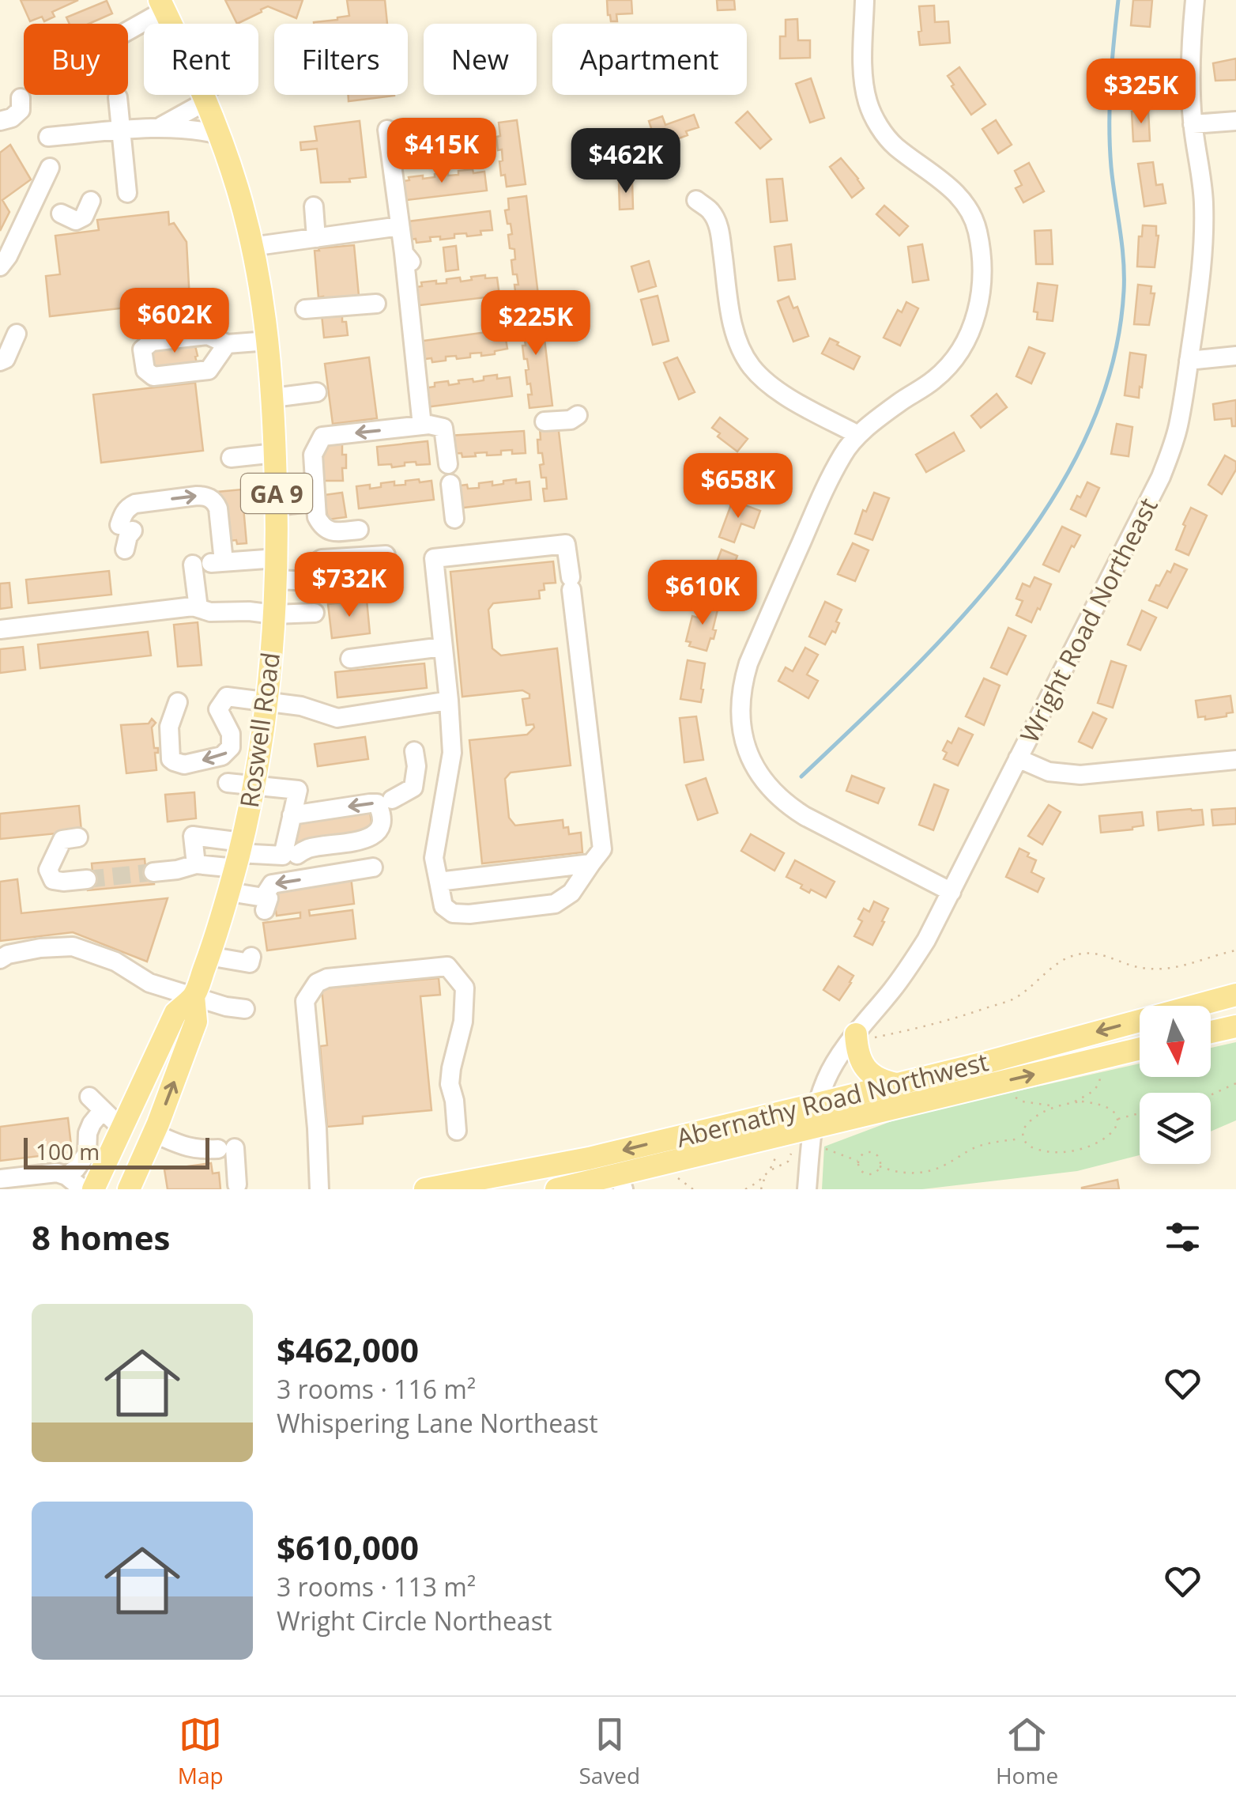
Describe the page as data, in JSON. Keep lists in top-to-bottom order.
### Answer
{
  "streets": {
    "main road": ["GA 9", "Roswell Road", "Abernathy Road Northwest"],
    "street": ["Wright Road Northeast"]
  },
  "crossings": [
    ["Wright Road Northeast", "Abernathy Road Northwest"]
  ],
  "scale_bar": "100 m",
  "north": "bottom",
  "page": {
    "chip": [
      "Buy",
      "Rent",
      "Filters",
      "New",
      "Apartment"
    ],
    "price": [
      "$325K",
      "$415K",
      "$462K",
      "$602K",
      "$225K",
      "$658K",
      "$732K",
      "$610K"
    ],
    "scale": "100 m",
    "heading": "8 homes",
    "list": [
      {
        "name": "$462,000",
        "note": "3 rooms · 116 m² · Whispering Lane Northeast"
      },
      {
        "name": "$610,000",
        "note": "3 rooms · 113 m² · Wright Circle Northeast"
      }
    ],
    "tabs": ["Map", "Saved", "Home"]
  }
}
